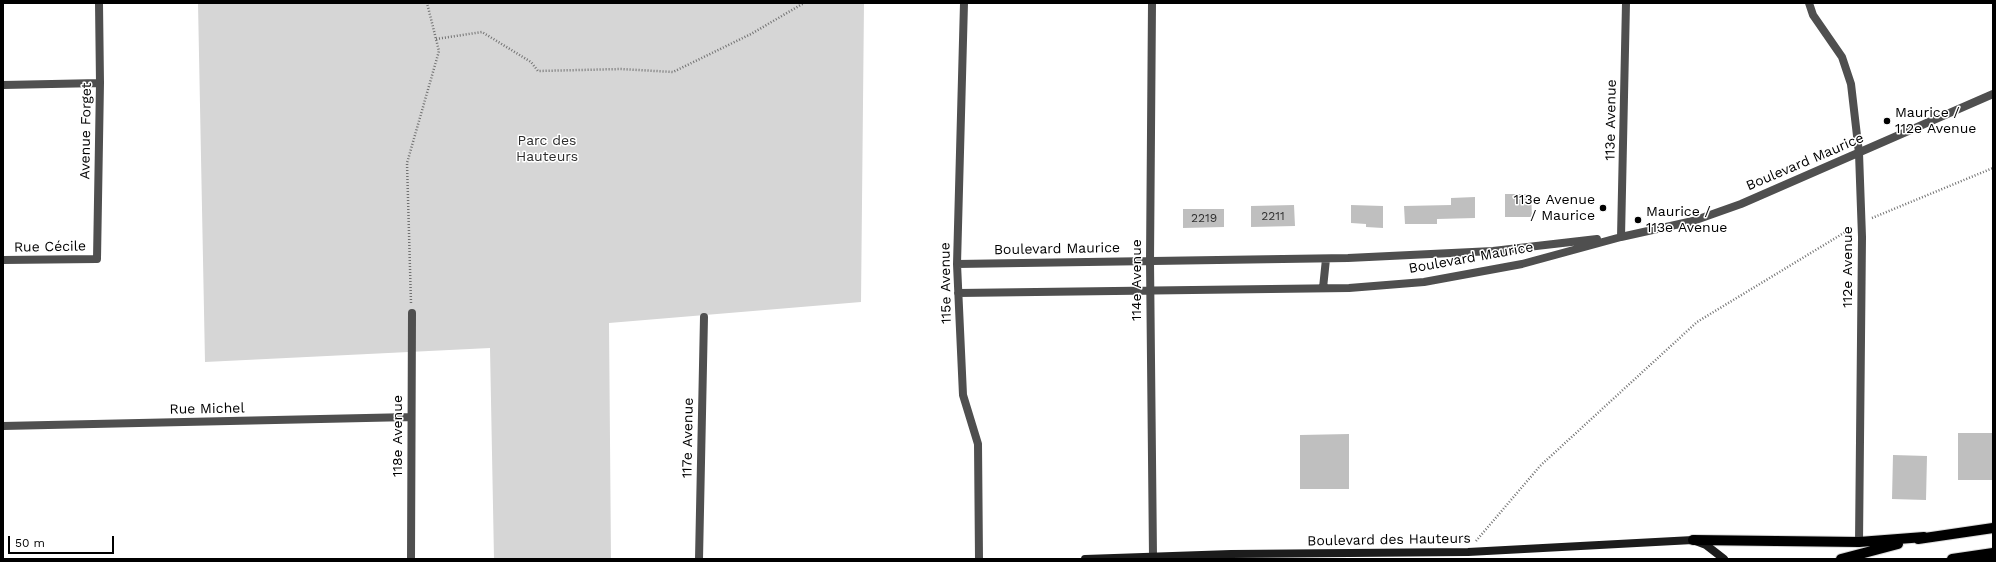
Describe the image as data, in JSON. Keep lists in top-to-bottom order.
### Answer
{
  "streets": {
    "main road": ["Boulevard des Hauteurs"],
    "street": [
      "113e Avenue",
      "Avenue Forget",
      "Boulevard Maurice",
      "Rue Cécile",
      "112e Avenue",
      "114e Avenue",
      "115e Avenue",
      "Rue Michel",
      "118e Avenue",
      "117e Avenue"
    ]
  },
  "crossings": [
    ["113e Avenue", "Boulevard Maurice"],
    ["Avenue Forget", "Rue Cécile"],
    ["Boulevard Maurice", "112e Avenue"],
    ["Boulevard Maurice", "114e Avenue"],
    ["Boulevard Maurice", "115e Avenue"],
    ["114e Avenue", "Boulevard des Hauteurs"],
    ["Rue Michel", "118e Avenue"]
  ],
  "parks": ["Parc des Hauteurs"],
  "places": ["Maurice / 112e Avenue", "113e Avenue / Maurice", "Maurice / 113e Avenue"],
  "house_numbers": ["2211", "2219"],
  "scale_bar": "50 m"
}
